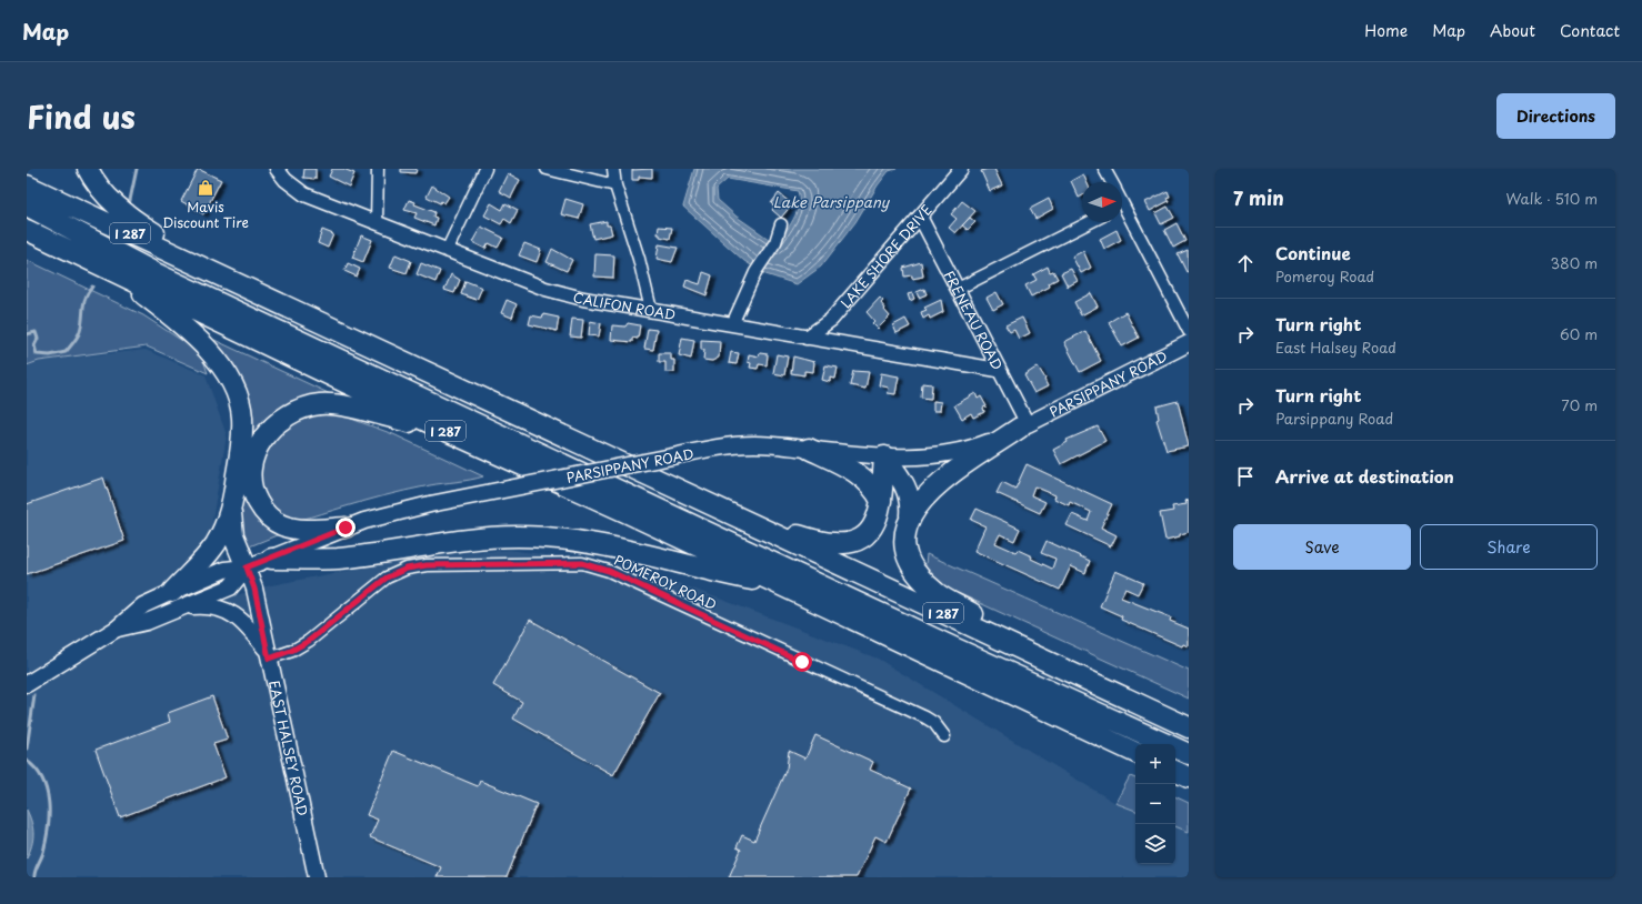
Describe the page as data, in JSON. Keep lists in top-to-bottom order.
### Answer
{
  "streets": {
    "highway": ["I 287"],
    "main road": ["PARSIPPANY ROAD", "EAST HALSEY ROAD"],
    "street": [
      "LAKE SHORE DRIVE",
      "CALIFON ROAD",
      "FRENEAU ROAD",
      "POMEROY ROAD"
    ]
  },
  "crossings": [
    ["LAKE SHORE DRIVE", "CALIFON ROAD"],
    ["LAKE SHORE DRIVE", "FRENEAU ROAD"],
    ["CALIFON ROAD", "FRENEAU ROAD"],
    ["FRENEAU ROAD", "PARSIPPANY ROAD"],
    ["PARSIPPANY ROAD", "EAST HALSEY ROAD"],
    ["POMEROY ROAD", "EAST HALSEY ROAD"]
  ],
  "water": ["Lake Parsippany"],
  "places": {
    "shop": ["Mavis Discount Tire"]
  },
  "north": "right",
  "page": {
    "header": "Map",
    "nav": [
      "Home",
      "Map",
      "About",
      "Contact"
    ],
    "title": "Find us",
    "buttons": [
      "Directions",
      ["Save", "Share"]
    ],
    "heading": ["7 min", "Walk · 510 m"],
    "list": [
      ["Continue", "Pomeroy Road", "380 m"],
      ["Turn right", "East Halsey Road", "60 m"],
      ["Turn right", "Parsippany Road", "70 m"],
      "Arrive at destination"
    ],
    "map_buttons": ["+", "−"]
  }
}
